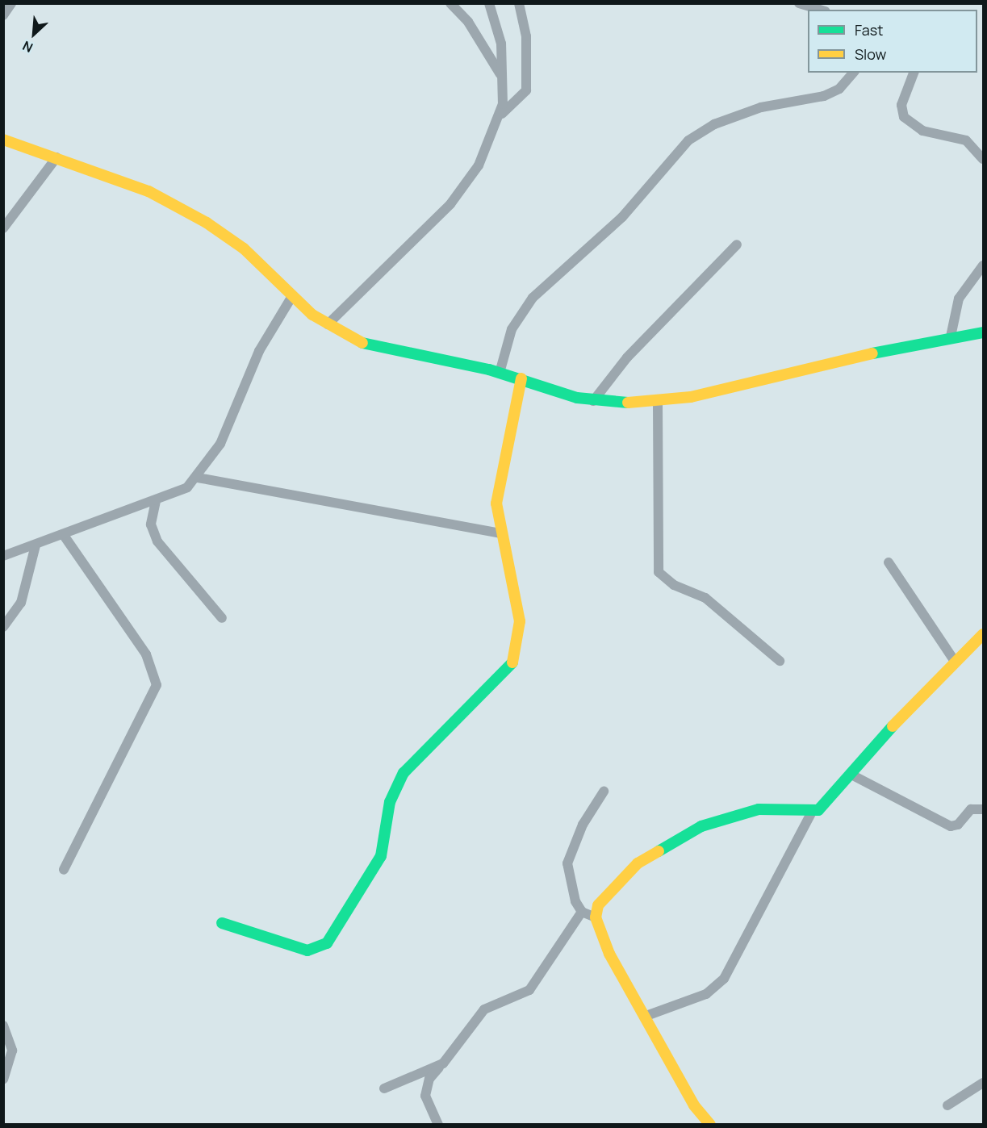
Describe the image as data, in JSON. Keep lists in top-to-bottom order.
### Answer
{
  "legend": ["Fast", "Slow"],
  "north": "bottom left"
}
